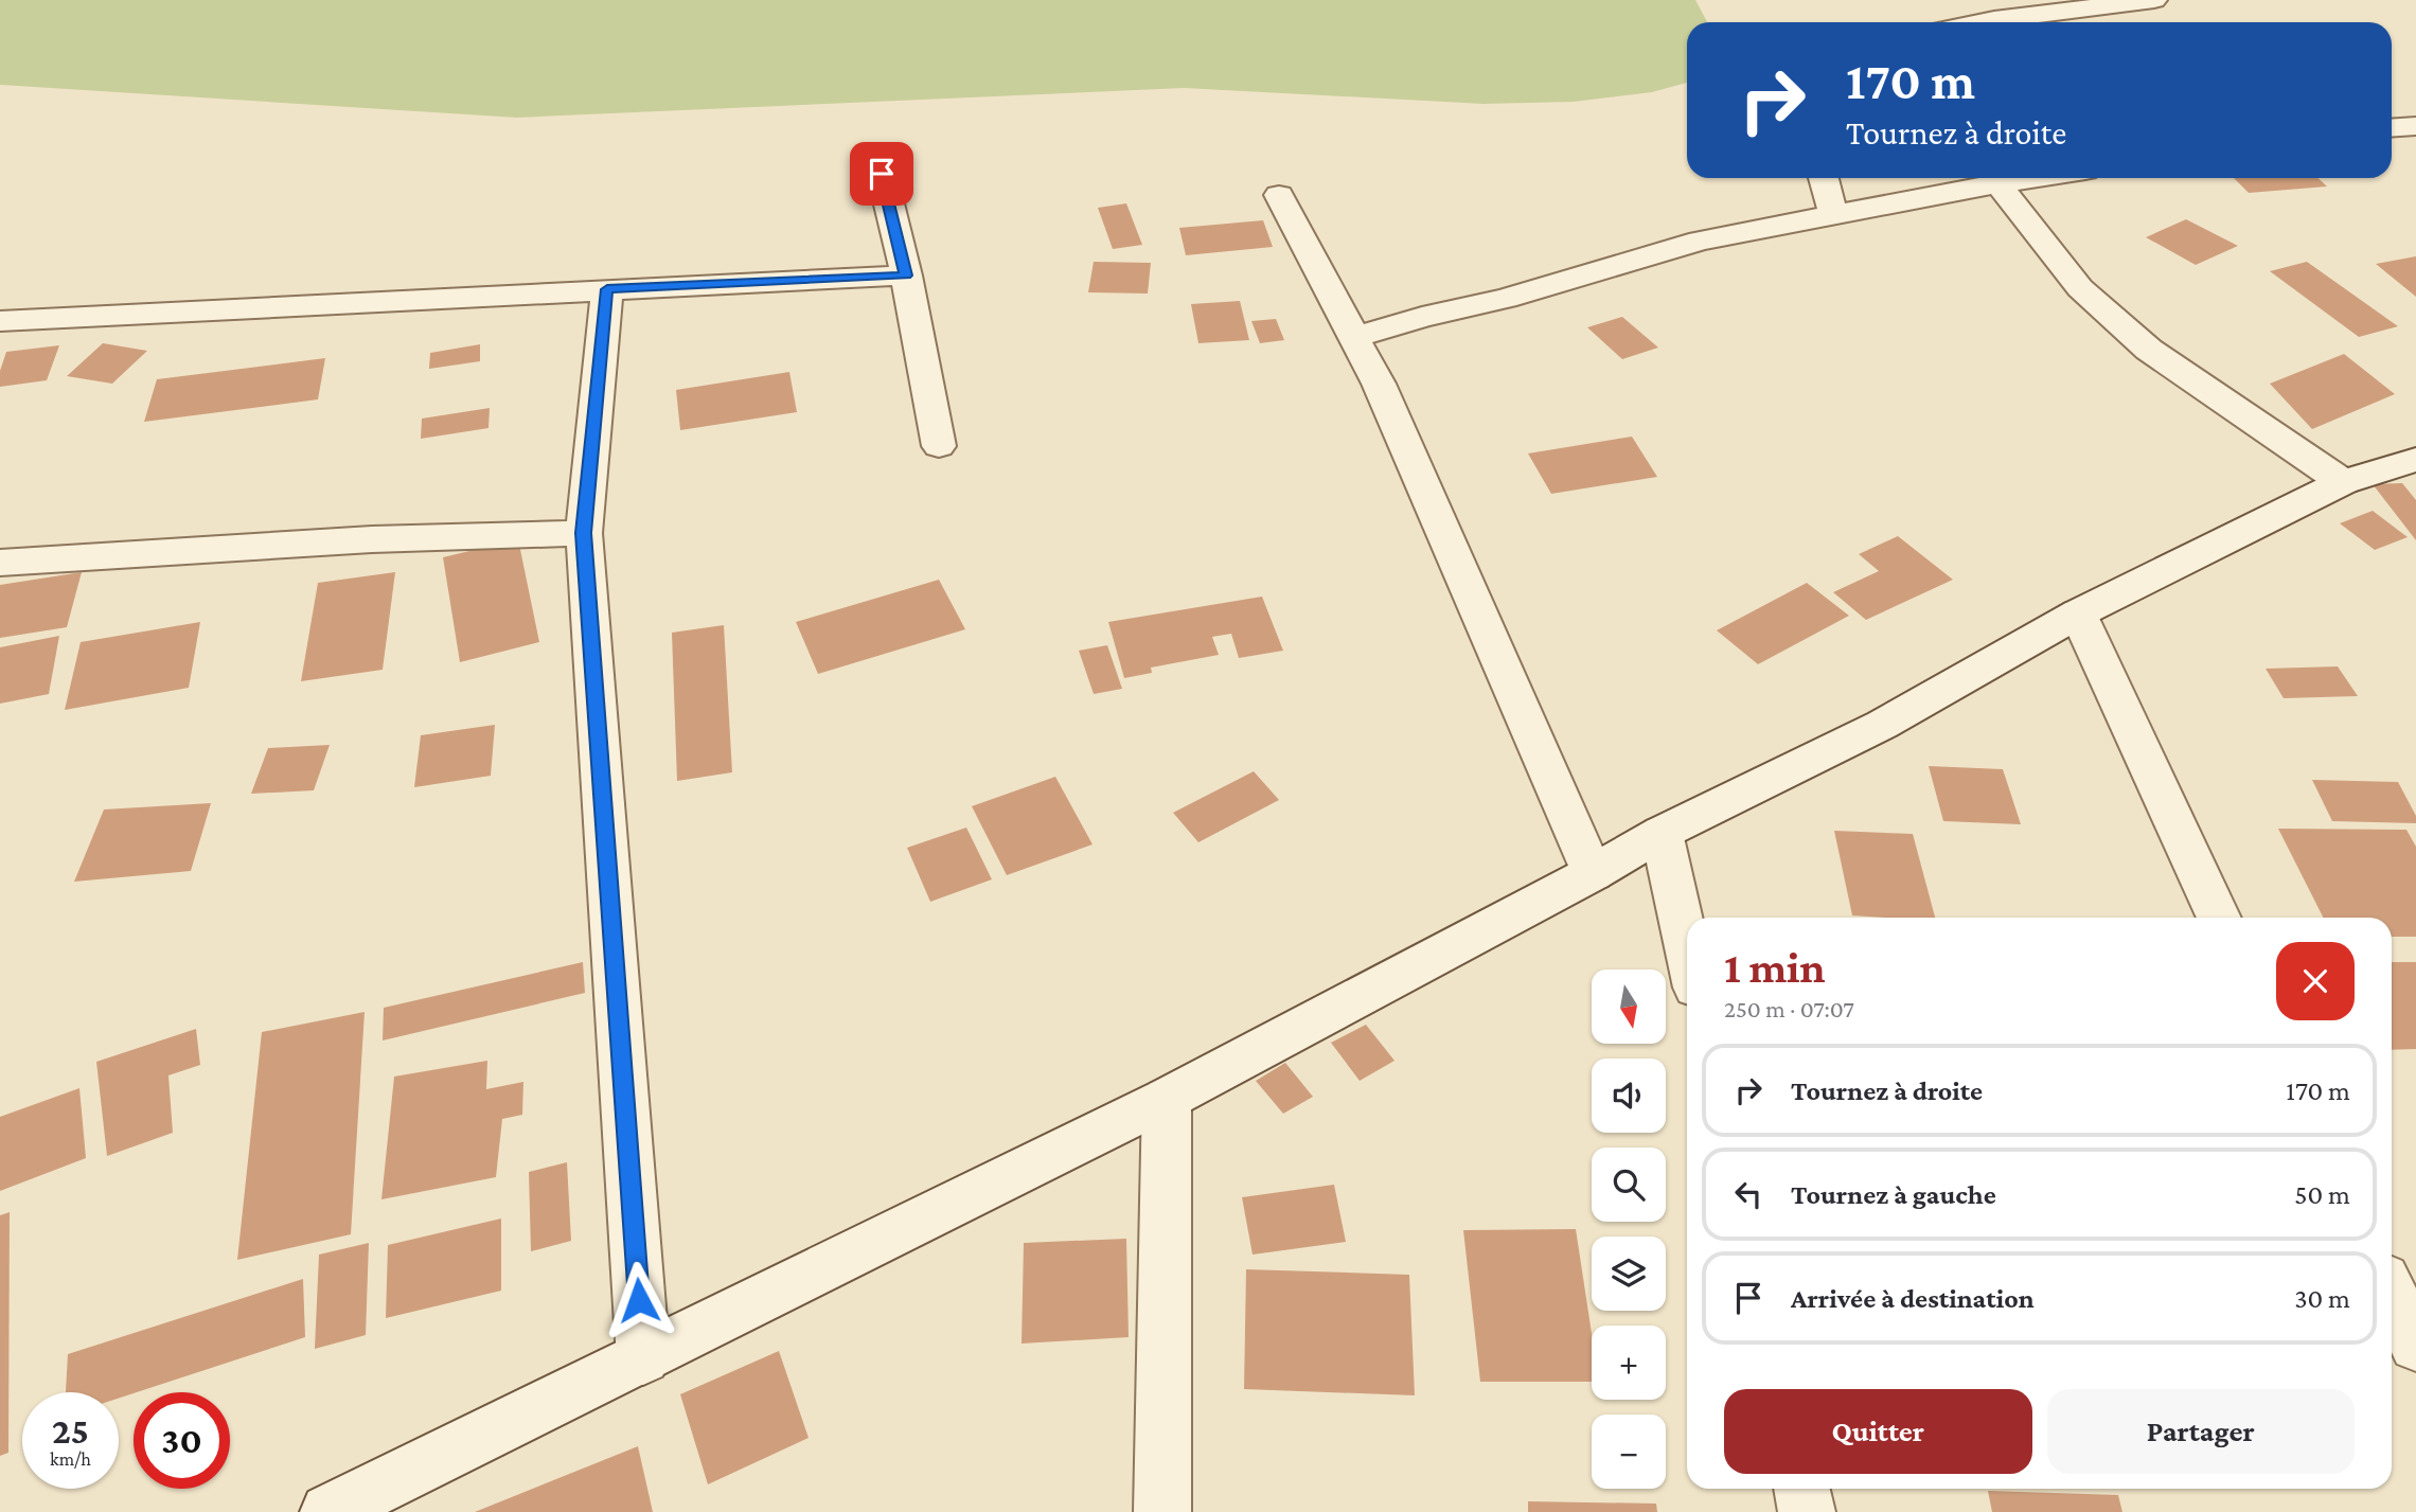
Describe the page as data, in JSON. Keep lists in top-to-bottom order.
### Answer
{
  "north": "bottom",
  "page": {
    "turn": ["170 m", "Tournez à droite"],
    "heading": ["1 min", "250 m · 07:07"],
    "map_buttons": ["+", "−"],
    "list": [
      {
        "name": "Tournez à droite",
        "value": "170 m"
      },
      {
        "name": "Tournez à gauche",
        "value": "50 m"
      },
      {
        "name": "Arrivée à destination",
        "value": "30 m"
      }
    ],
    "buttons": ["Quitter", "Partager"],
    "speed": "25 km/h",
    "limit": "30"
  }
}
